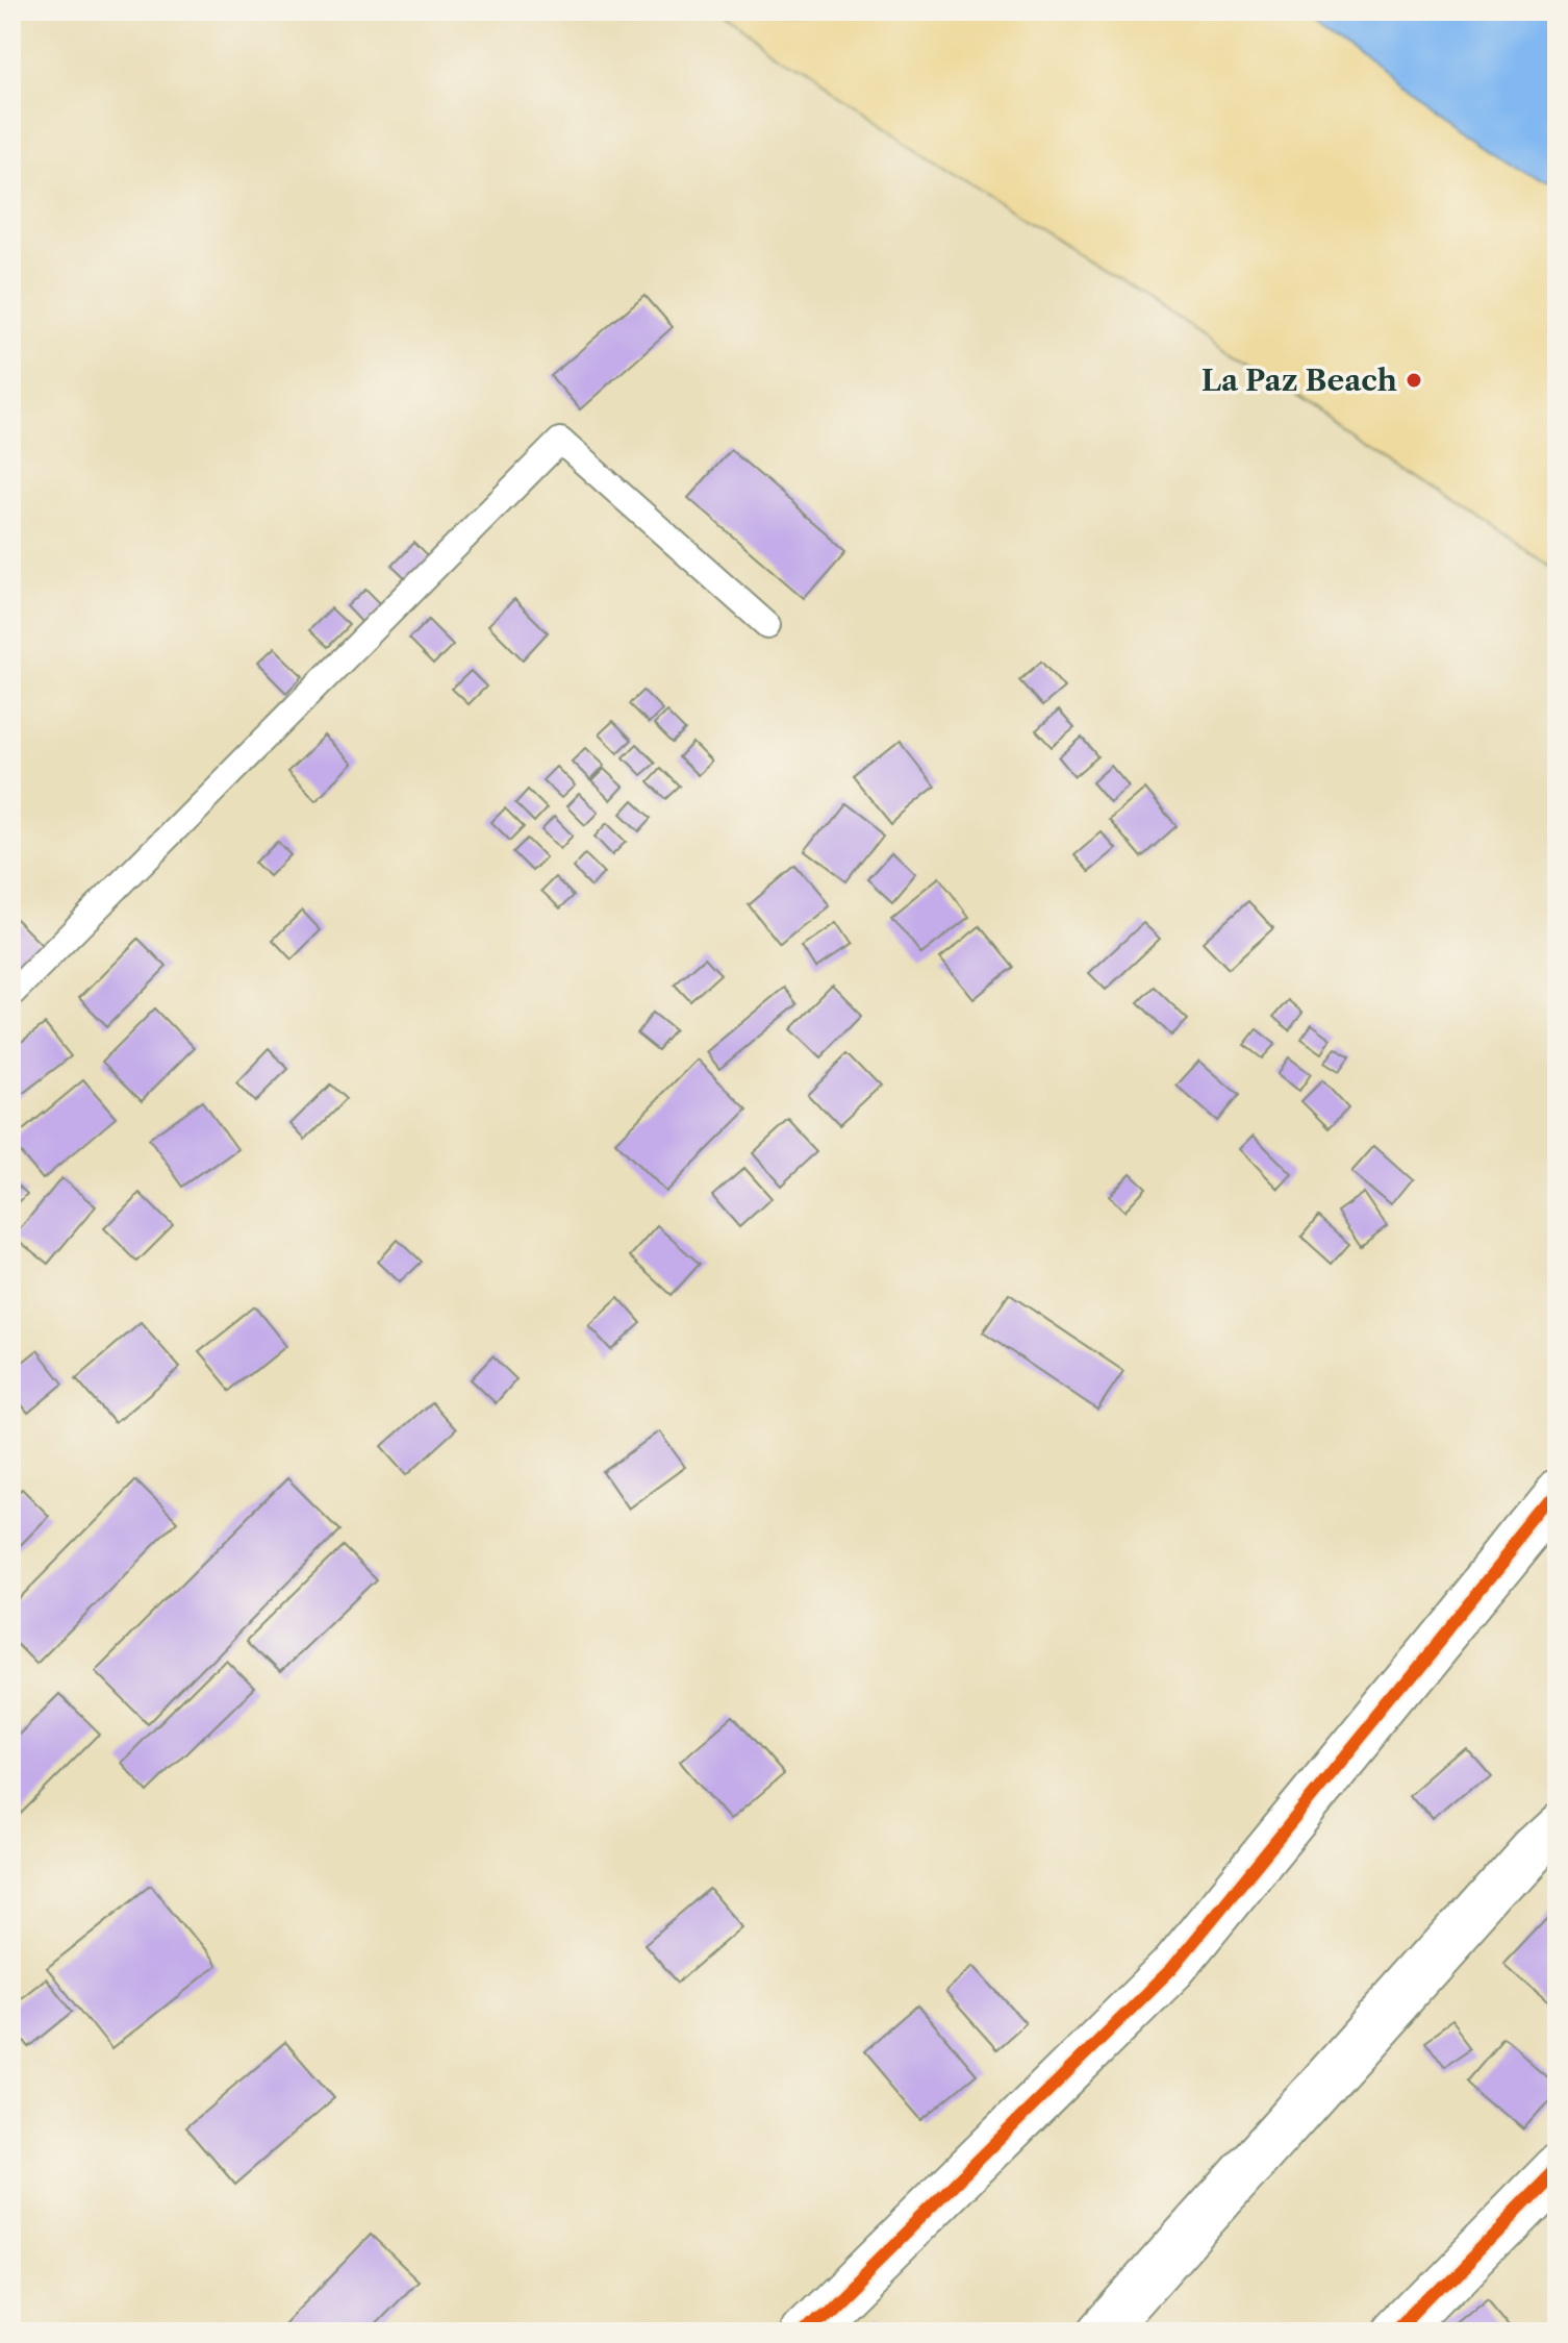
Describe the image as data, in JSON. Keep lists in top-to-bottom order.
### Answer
{
  "places": ["La Paz Beach"]
}
